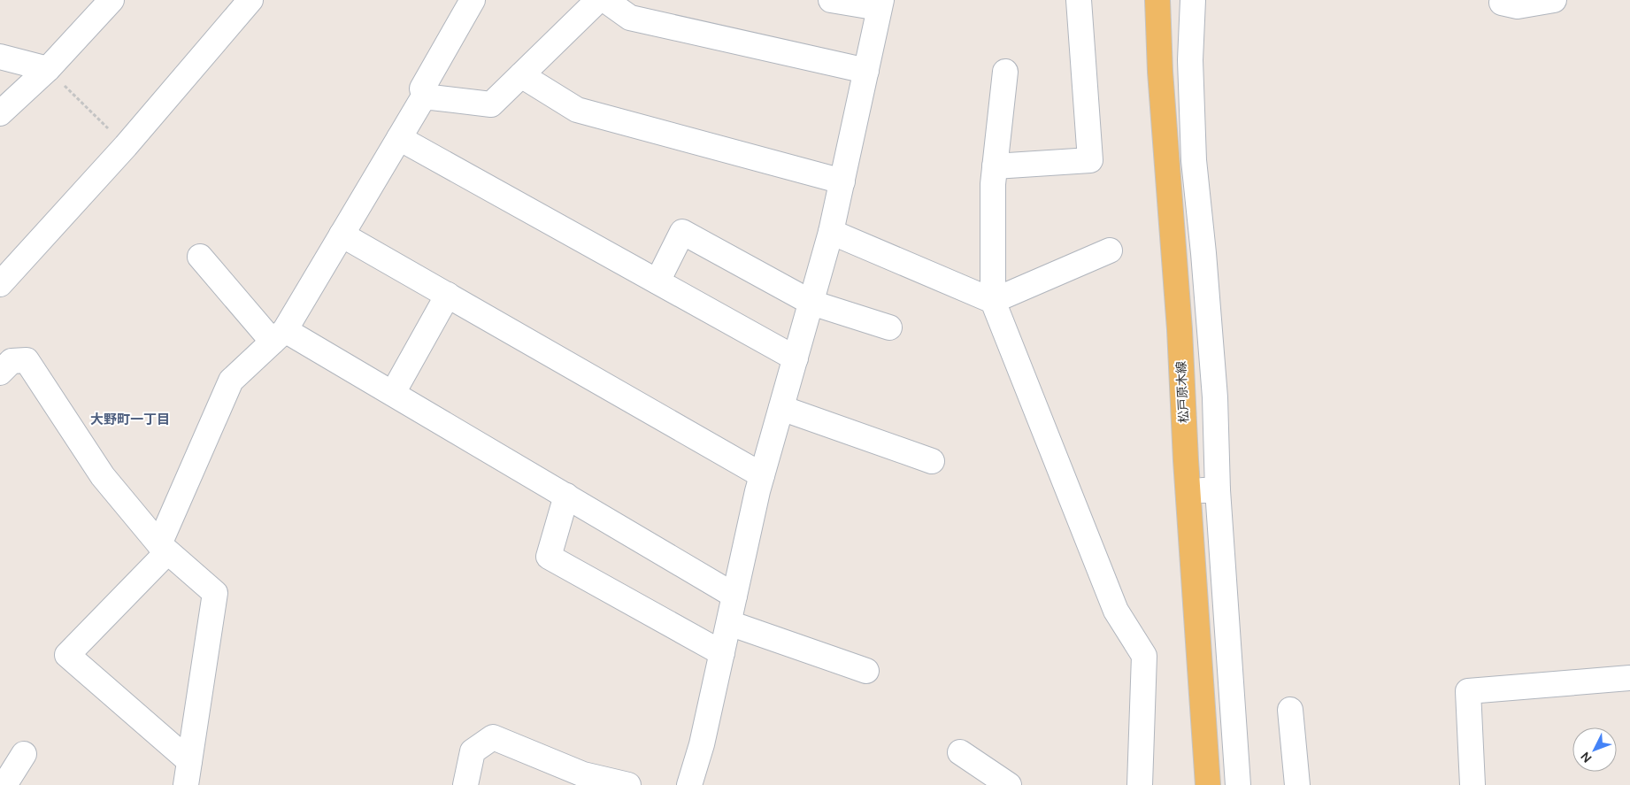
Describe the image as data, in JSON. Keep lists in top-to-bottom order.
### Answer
{
  "streets": {
    "main road": ["松戸原木線"]
  },
  "districts": ["大野町一丁目"],
  "north": "bottom left"
}
